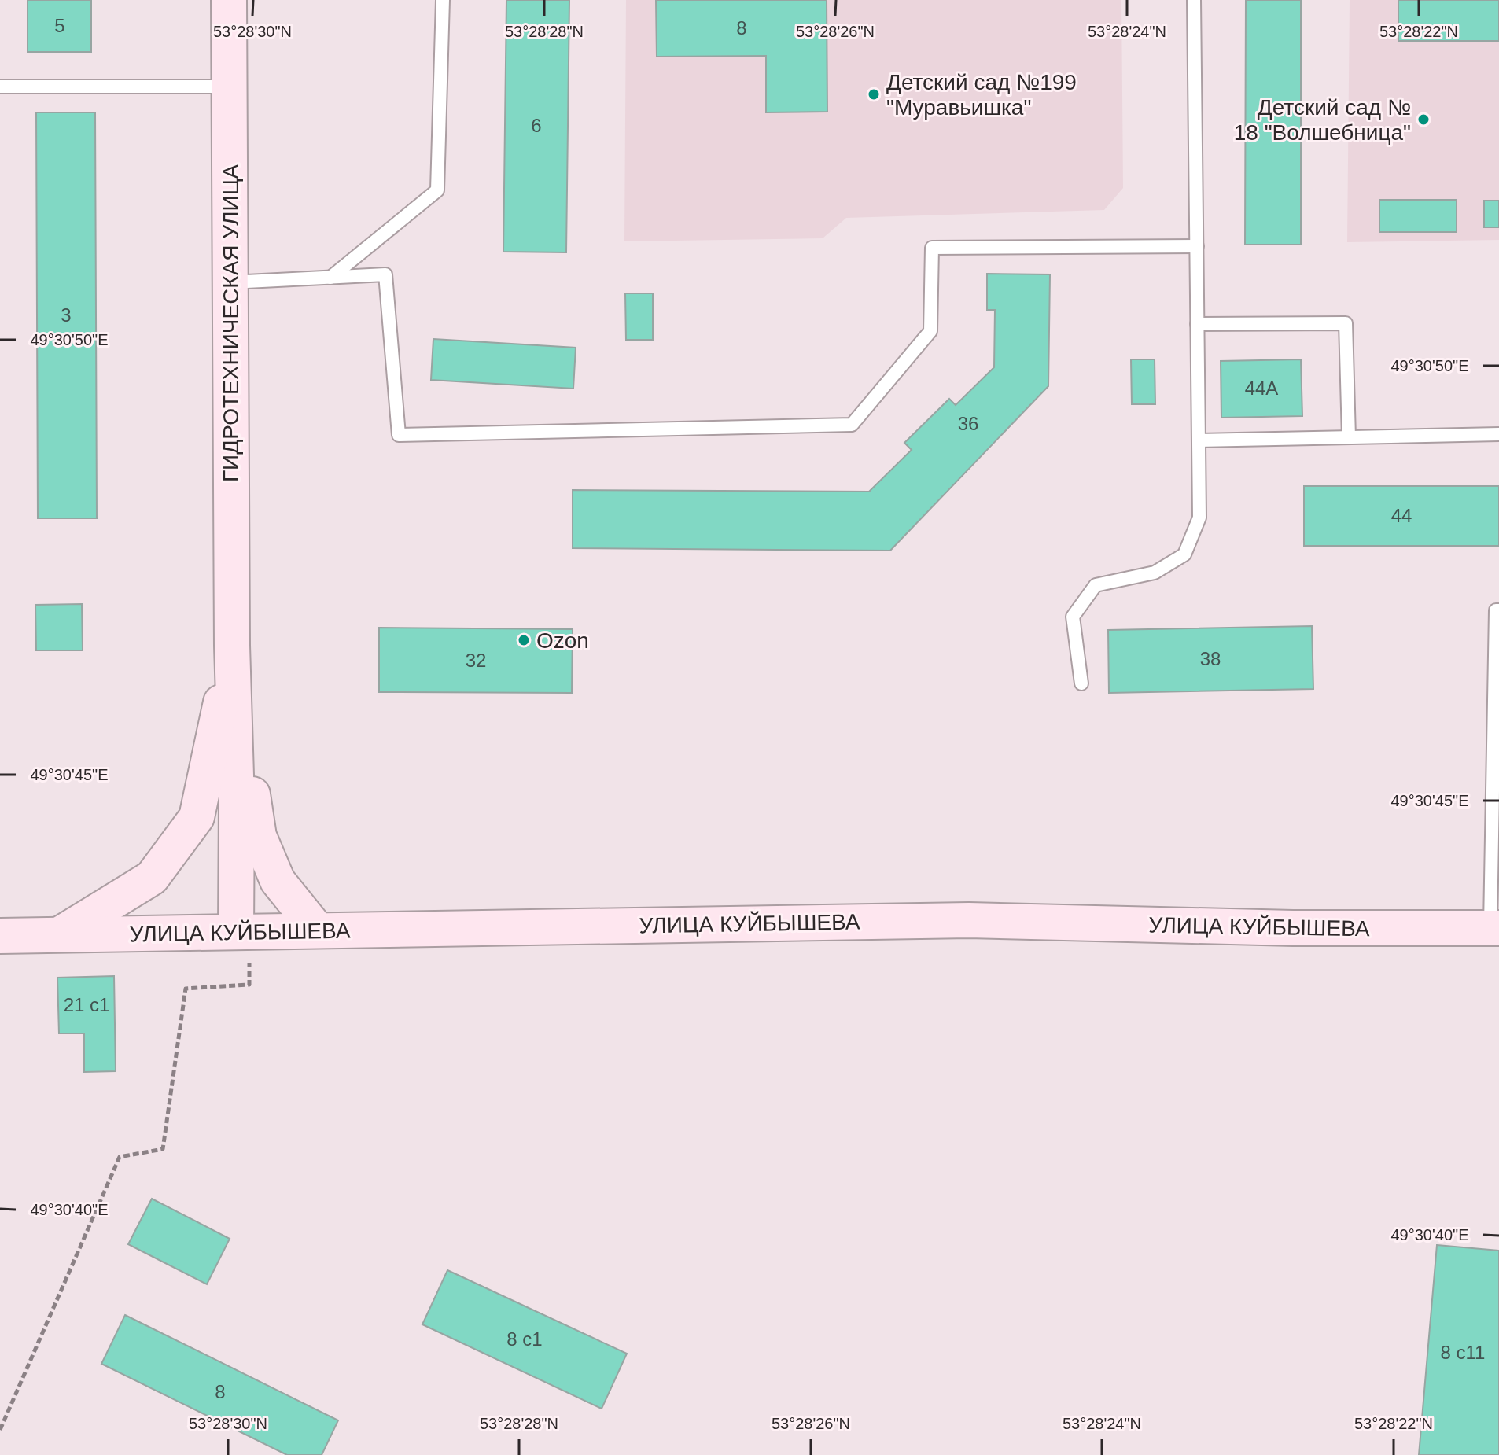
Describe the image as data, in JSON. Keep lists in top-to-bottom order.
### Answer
{
  "streets": {
    "main road": ["ГИДРОТЕХНИЧЕСКАЯ УЛИЦА", "УЛИЦА КУЙБЫШЕВА"]
  },
  "places": ["Детский сад №199 \"Муравьишка\"", "Детский сад № 18 \"Волшебница\"", "Ozon"],
  "house_numbers": [
    "5",
    "8",
    "6",
    "3",
    "44А",
    "36",
    "44",
    "38",
    "32",
    "21 с1",
    "8 с1",
    "8 с11",
    "8"
  ],
  "coordinates": [
    "53°28'30\"N",
    "53°28'28\"N",
    "53°28'26\"N",
    "53°28'24\"N",
    "53°28'22\"N",
    "49°30'50\"E",
    "49°30'45\"E",
    "49°30'40\"E"
  ]
}
